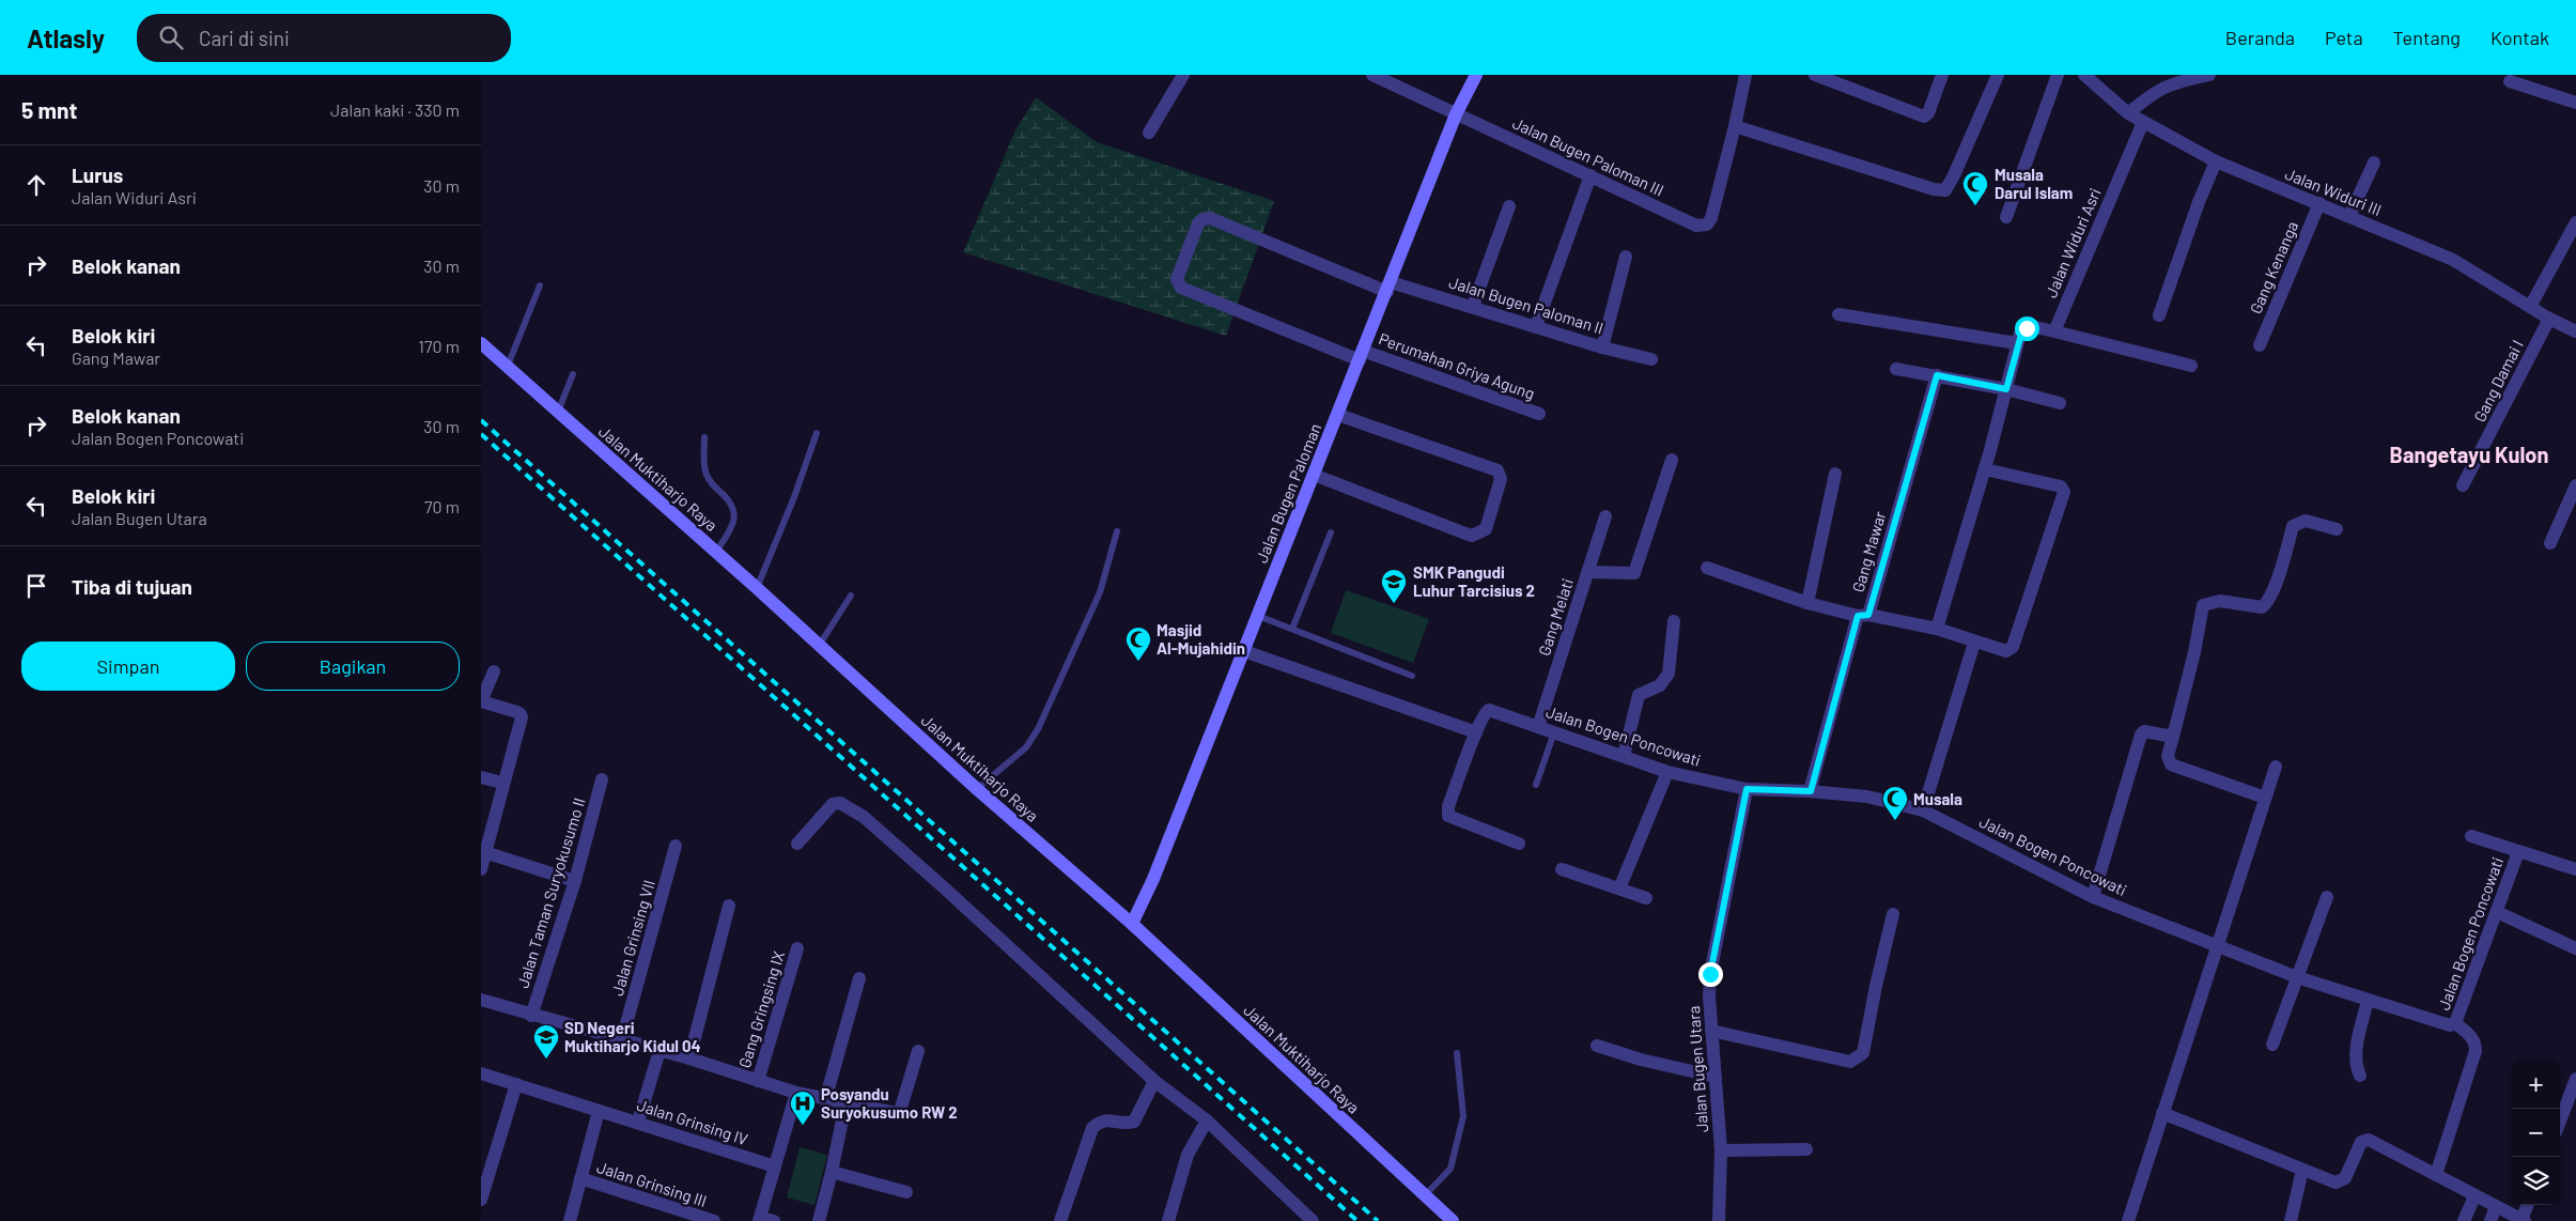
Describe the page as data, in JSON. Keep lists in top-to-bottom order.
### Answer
{
  "streets": {
    "street": [
      "Jalan Bugen Paloman III",
      "Jalan Widuri III",
      "Jalan Widuri Asri",
      "Gang Kenanga",
      "Jalan Bugen Paloman II",
      "Perumahan Griya Agung",
      "Gang Damai I",
      "Jalan Muktiharjo Raya",
      "Jalan Bugen Paloman",
      "Gang Mawar",
      "Gang Melati",
      "Jalan Bogen Poncowati",
      "Jalan Taman Suryokusumo II",
      "Jalan Grinsing VII",
      "Gang Gringsing IX",
      "Jalan Bugen Utara",
      "Jalan Grinsing IV",
      "Jalan Grinsing III"
    ]
  },
  "crossings": [
    ["Jalan Bugen Paloman III", "Jalan Bugen Paloman"],
    ["Jalan Widuri III", "Jalan Widuri Asri"],
    ["Jalan Widuri III", "Gang Kenanga"],
    ["Jalan Widuri III", "Gang Damai I"],
    ["Jalan Bugen Paloman II", "Perumahan Griya Agung"],
    ["Jalan Bugen Paloman II", "Jalan Bugen Paloman"],
    ["Perumahan Griya Agung", "Jalan Bugen Paloman"],
    ["Jalan Muktiharjo Raya", "Jalan Bugen Paloman"],
    ["Gang Mawar", "Jalan Bogen Poncowati"],
    ["Gang Melati", "Jalan Bogen Poncowati"],
    ["Jalan Bogen Poncowati", "Jalan Bugen Utara"]
  ],
  "districts": ["Bangetayu Kulon"],
  "places": {
    "mosque": ["Musala Darul Islam", "Masjid Al-Mujahidin", "Musala"],
    "school or university": ["SMK Pangudi Luhur Tarcisius 2", "SD Negeri Muktiharjo Kidul 04"],
    "hospital": ["Posyandu Suryokusumo RW 2"]
  },
  "page": {
    "header": "Atlasly",
    "search": "Cari di sini",
    "nav": [
      "Beranda",
      "Peta",
      "Tentang",
      "Kontak"
    ],
    "heading": ["5 mnt", "Jalan kaki · 330 m"],
    "list": [
      ["Lurus", "Jalan Widuri Asri", "30 m"],
      ["Belok kanan", "30 m"],
      ["Belok kiri", "Gang Mawar", "170 m"],
      ["Belok kanan", "Jalan Bogen Poncowati", "30 m"],
      ["Belok kiri", "Jalan Bugen Utara", "70 m"],
      "Tiba di tujuan"
    ],
    "buttons": ["Simpan", "Bagikan"],
    "map_buttons": ["+", "−"]
  }
}
